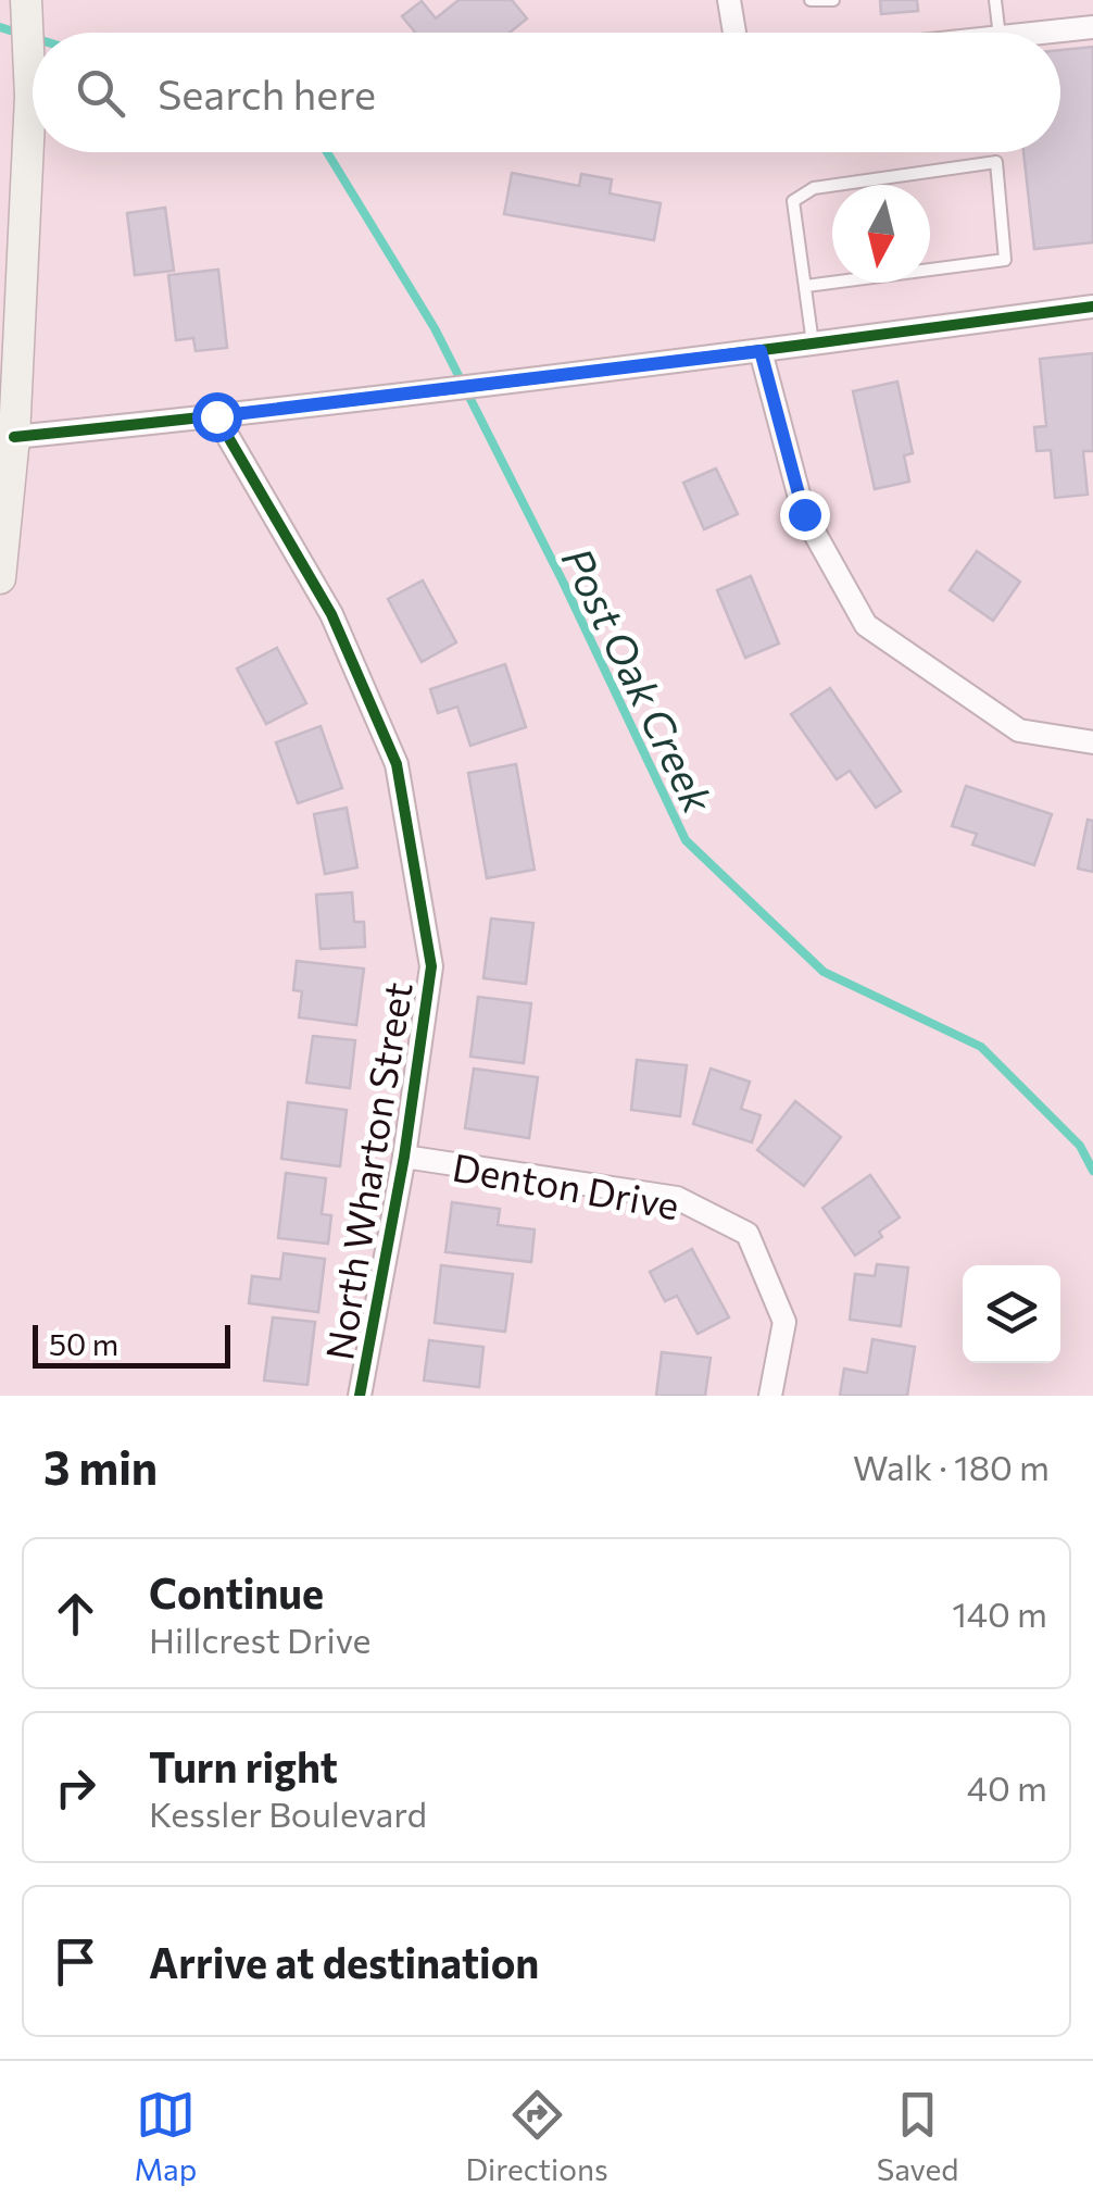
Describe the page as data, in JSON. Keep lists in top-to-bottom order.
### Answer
{
  "streets": {
    "street": ["North Wharton Street", "Denton Drive"]
  },
  "crossings": [
    ["North Wharton Street", "Denton Drive"]
  ],
  "water": ["Post Oak Creek"],
  "scale_bar": "50 m",
  "north": "bottom",
  "page": {
    "search": "Search here",
    "scale": "50 m",
    "heading": ["3 min", "Walk · 180 m"],
    "list": [
      ["Continue", "Hillcrest Drive", "140 m"],
      ["Turn right", "Kessler Boulevard", "40 m"],
      "Arrive at destination"
    ],
    "nav": ["Map", "Directions", "Saved"]
  }
}
